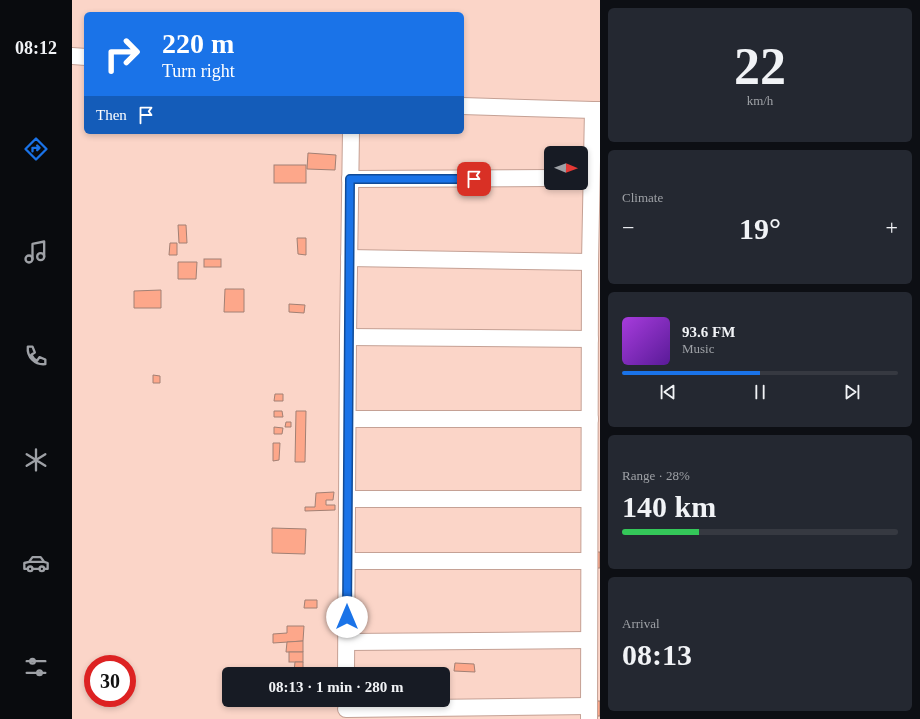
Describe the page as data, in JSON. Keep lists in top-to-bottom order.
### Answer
{
  "north": "right",
  "page": {
    "tabs": "08:12",
    "tile": [
      ["22", "km/h"],
      "Climate",
      ["Range · 28%", "140 km"],
      ["Arrival", "08:13"]
    ],
    "turn": ["220 m", "Turn right"],
    "then": "Then",
    "heat": ["−", "19°", "+"],
    "song": ["93.6 FM", "Music"],
    "limit": "30",
    "trip": "08:13 · 1 min · 280 m"
  }
}
